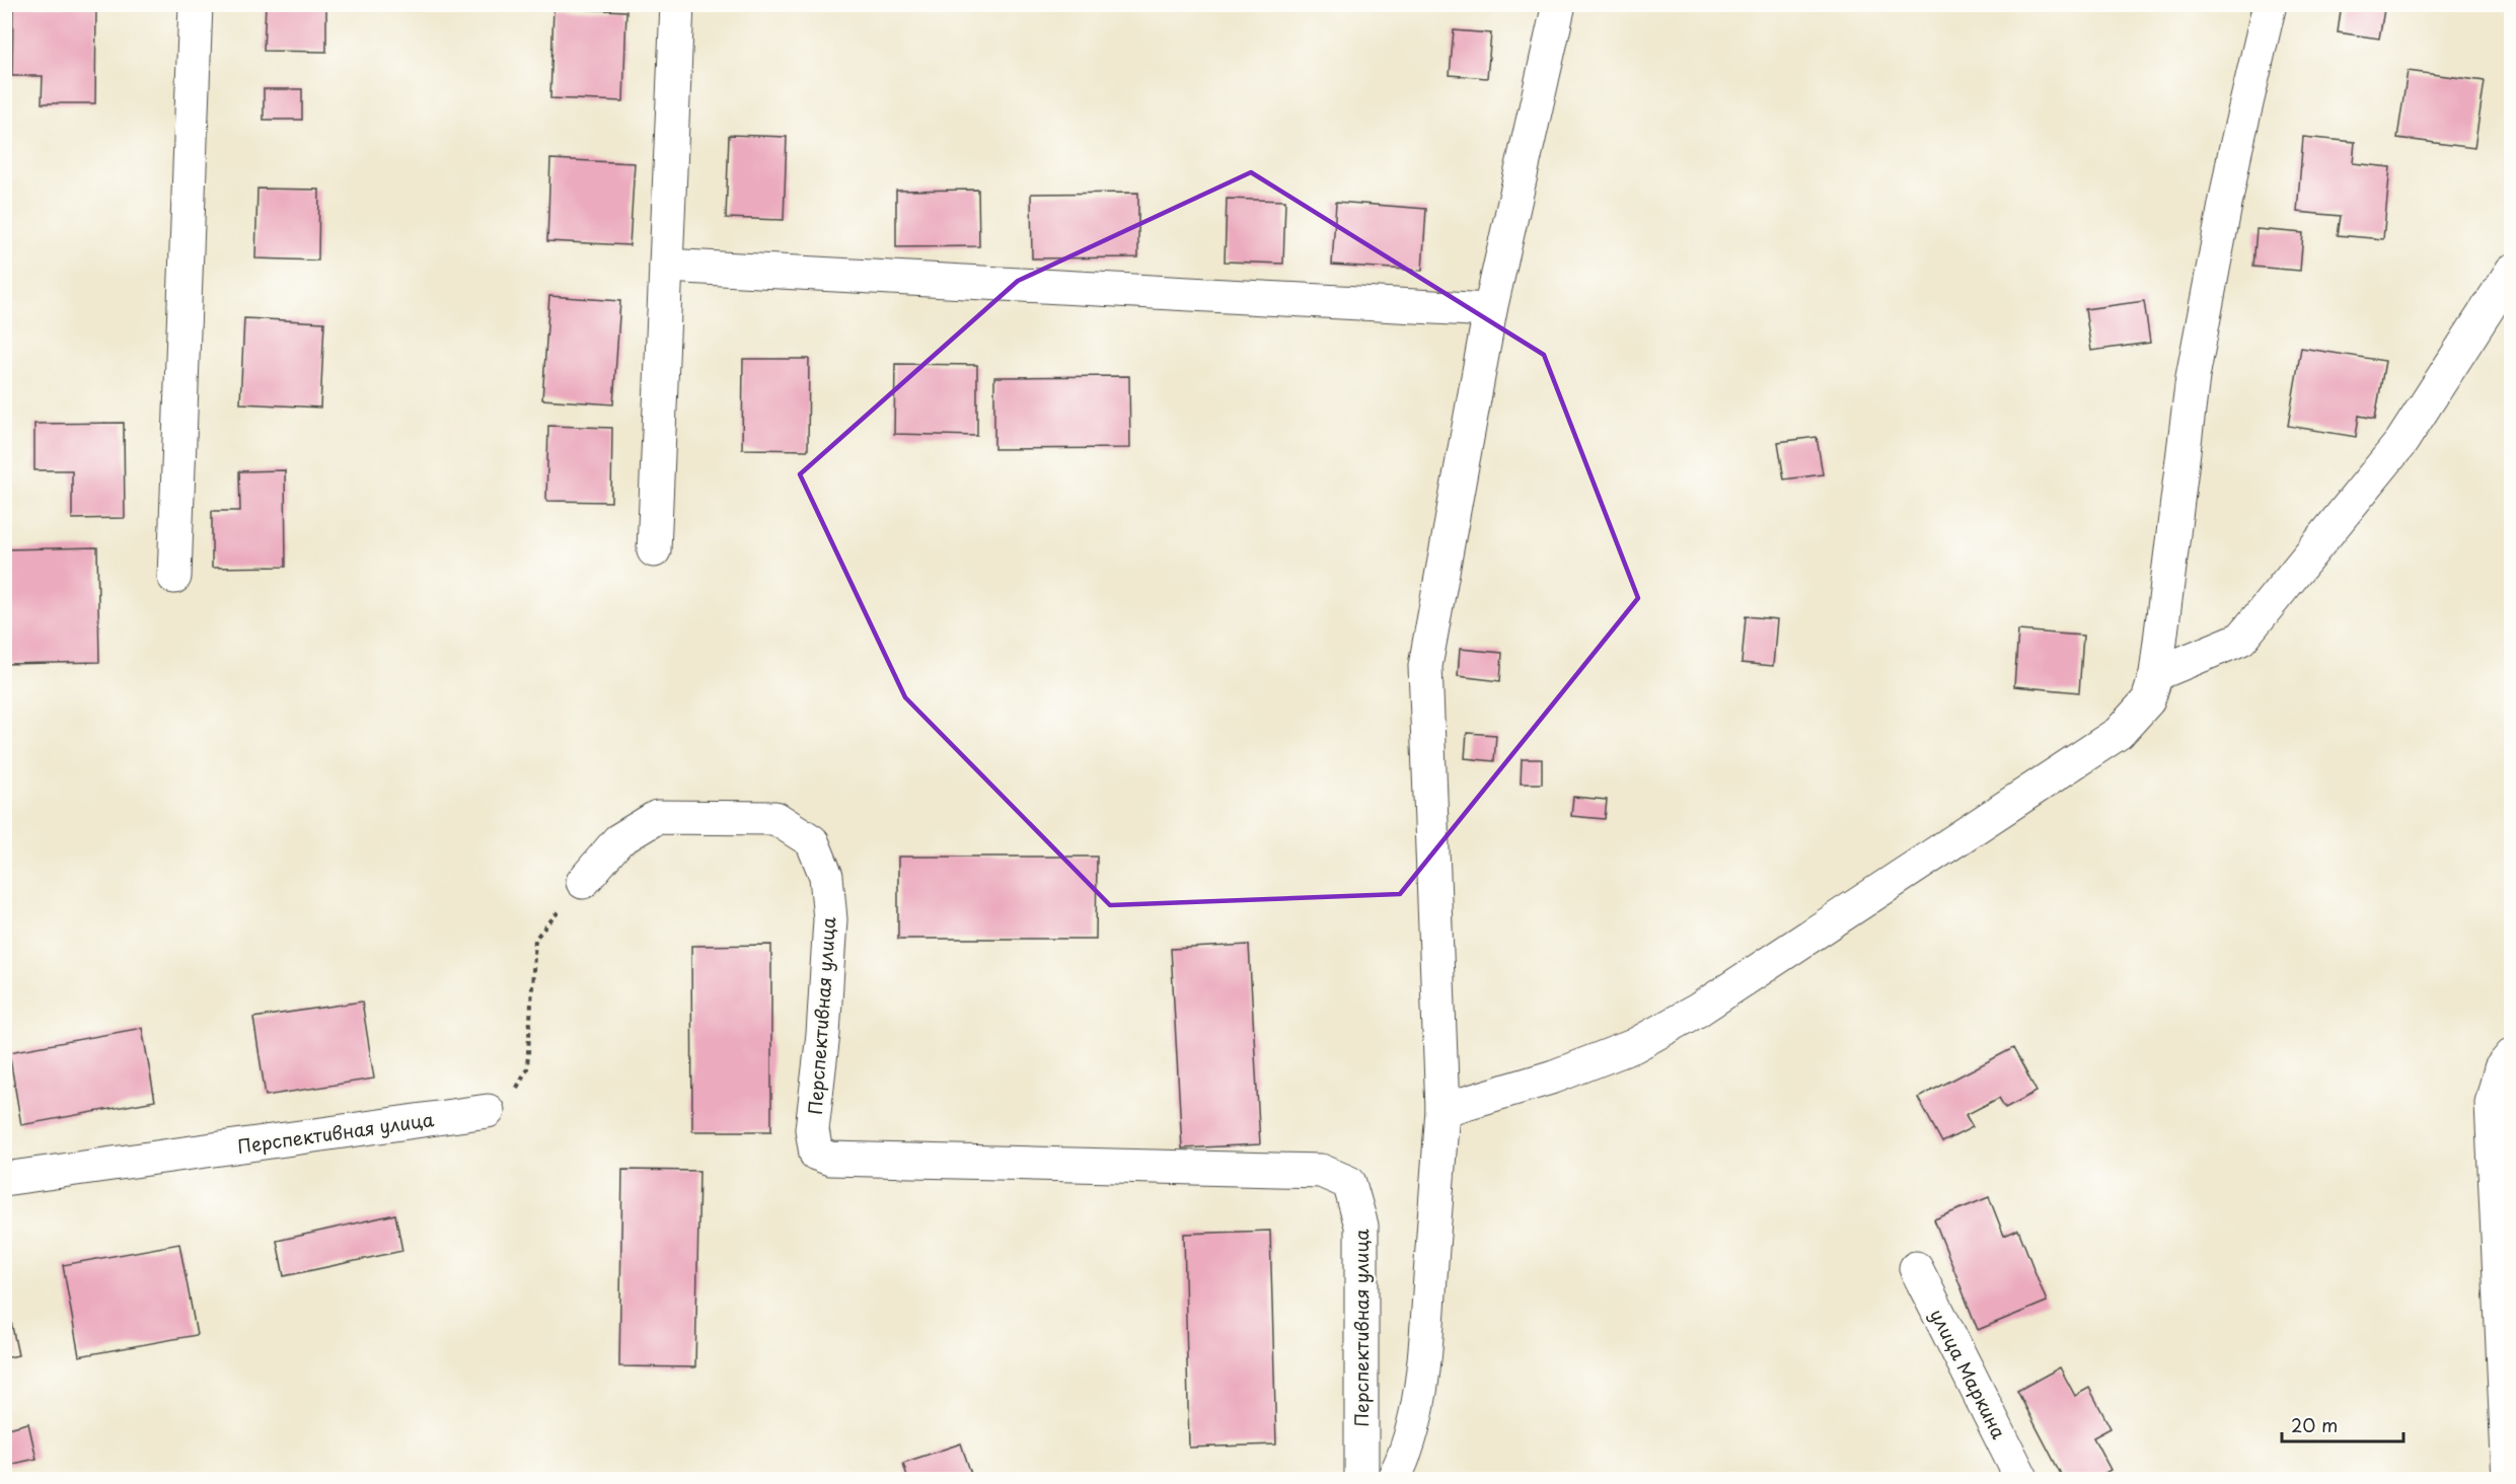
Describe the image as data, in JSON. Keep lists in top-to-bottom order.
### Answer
{
  "streets": {
    "street": ["Перспективная улица", "улица Маркина"]
  },
  "scale_bar": "20 m"
}
